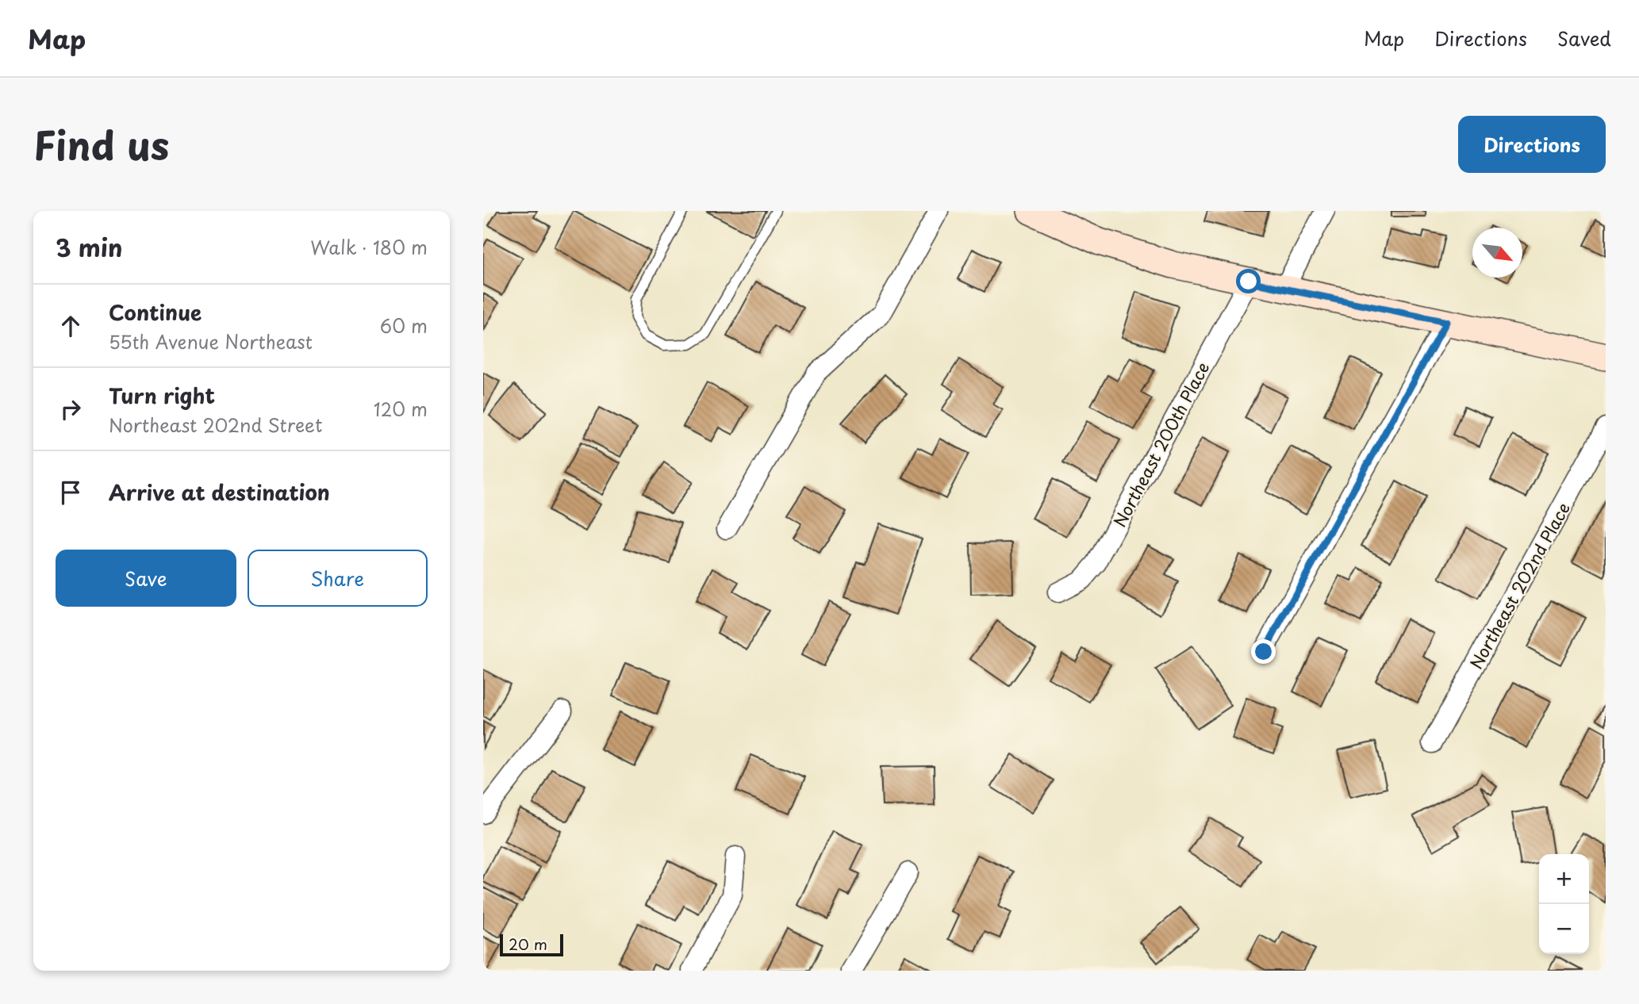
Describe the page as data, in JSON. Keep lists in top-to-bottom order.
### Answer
{
  "streets": {
    "street": ["Northeast 200th Place", "Northeast 202nd Place"]
  },
  "scale_bar": "20 m",
  "north": "bottom right",
  "page": {
    "header": "Map",
    "nav": ["Map", "Directions", "Saved"],
    "title": "Find us",
    "buttons": [
      "Directions",
      ["Save", "Share"]
    ],
    "heading": ["3 min", "Walk · 180 m"],
    "list": [
      ["Continue", "55th Avenue Northeast", "60 m"],
      ["Turn right", "Northeast 202nd Street", "120 m"],
      "Arrive at destination"
    ],
    "map_buttons": ["+", "−"],
    "scale": "20 m"
  }
}
